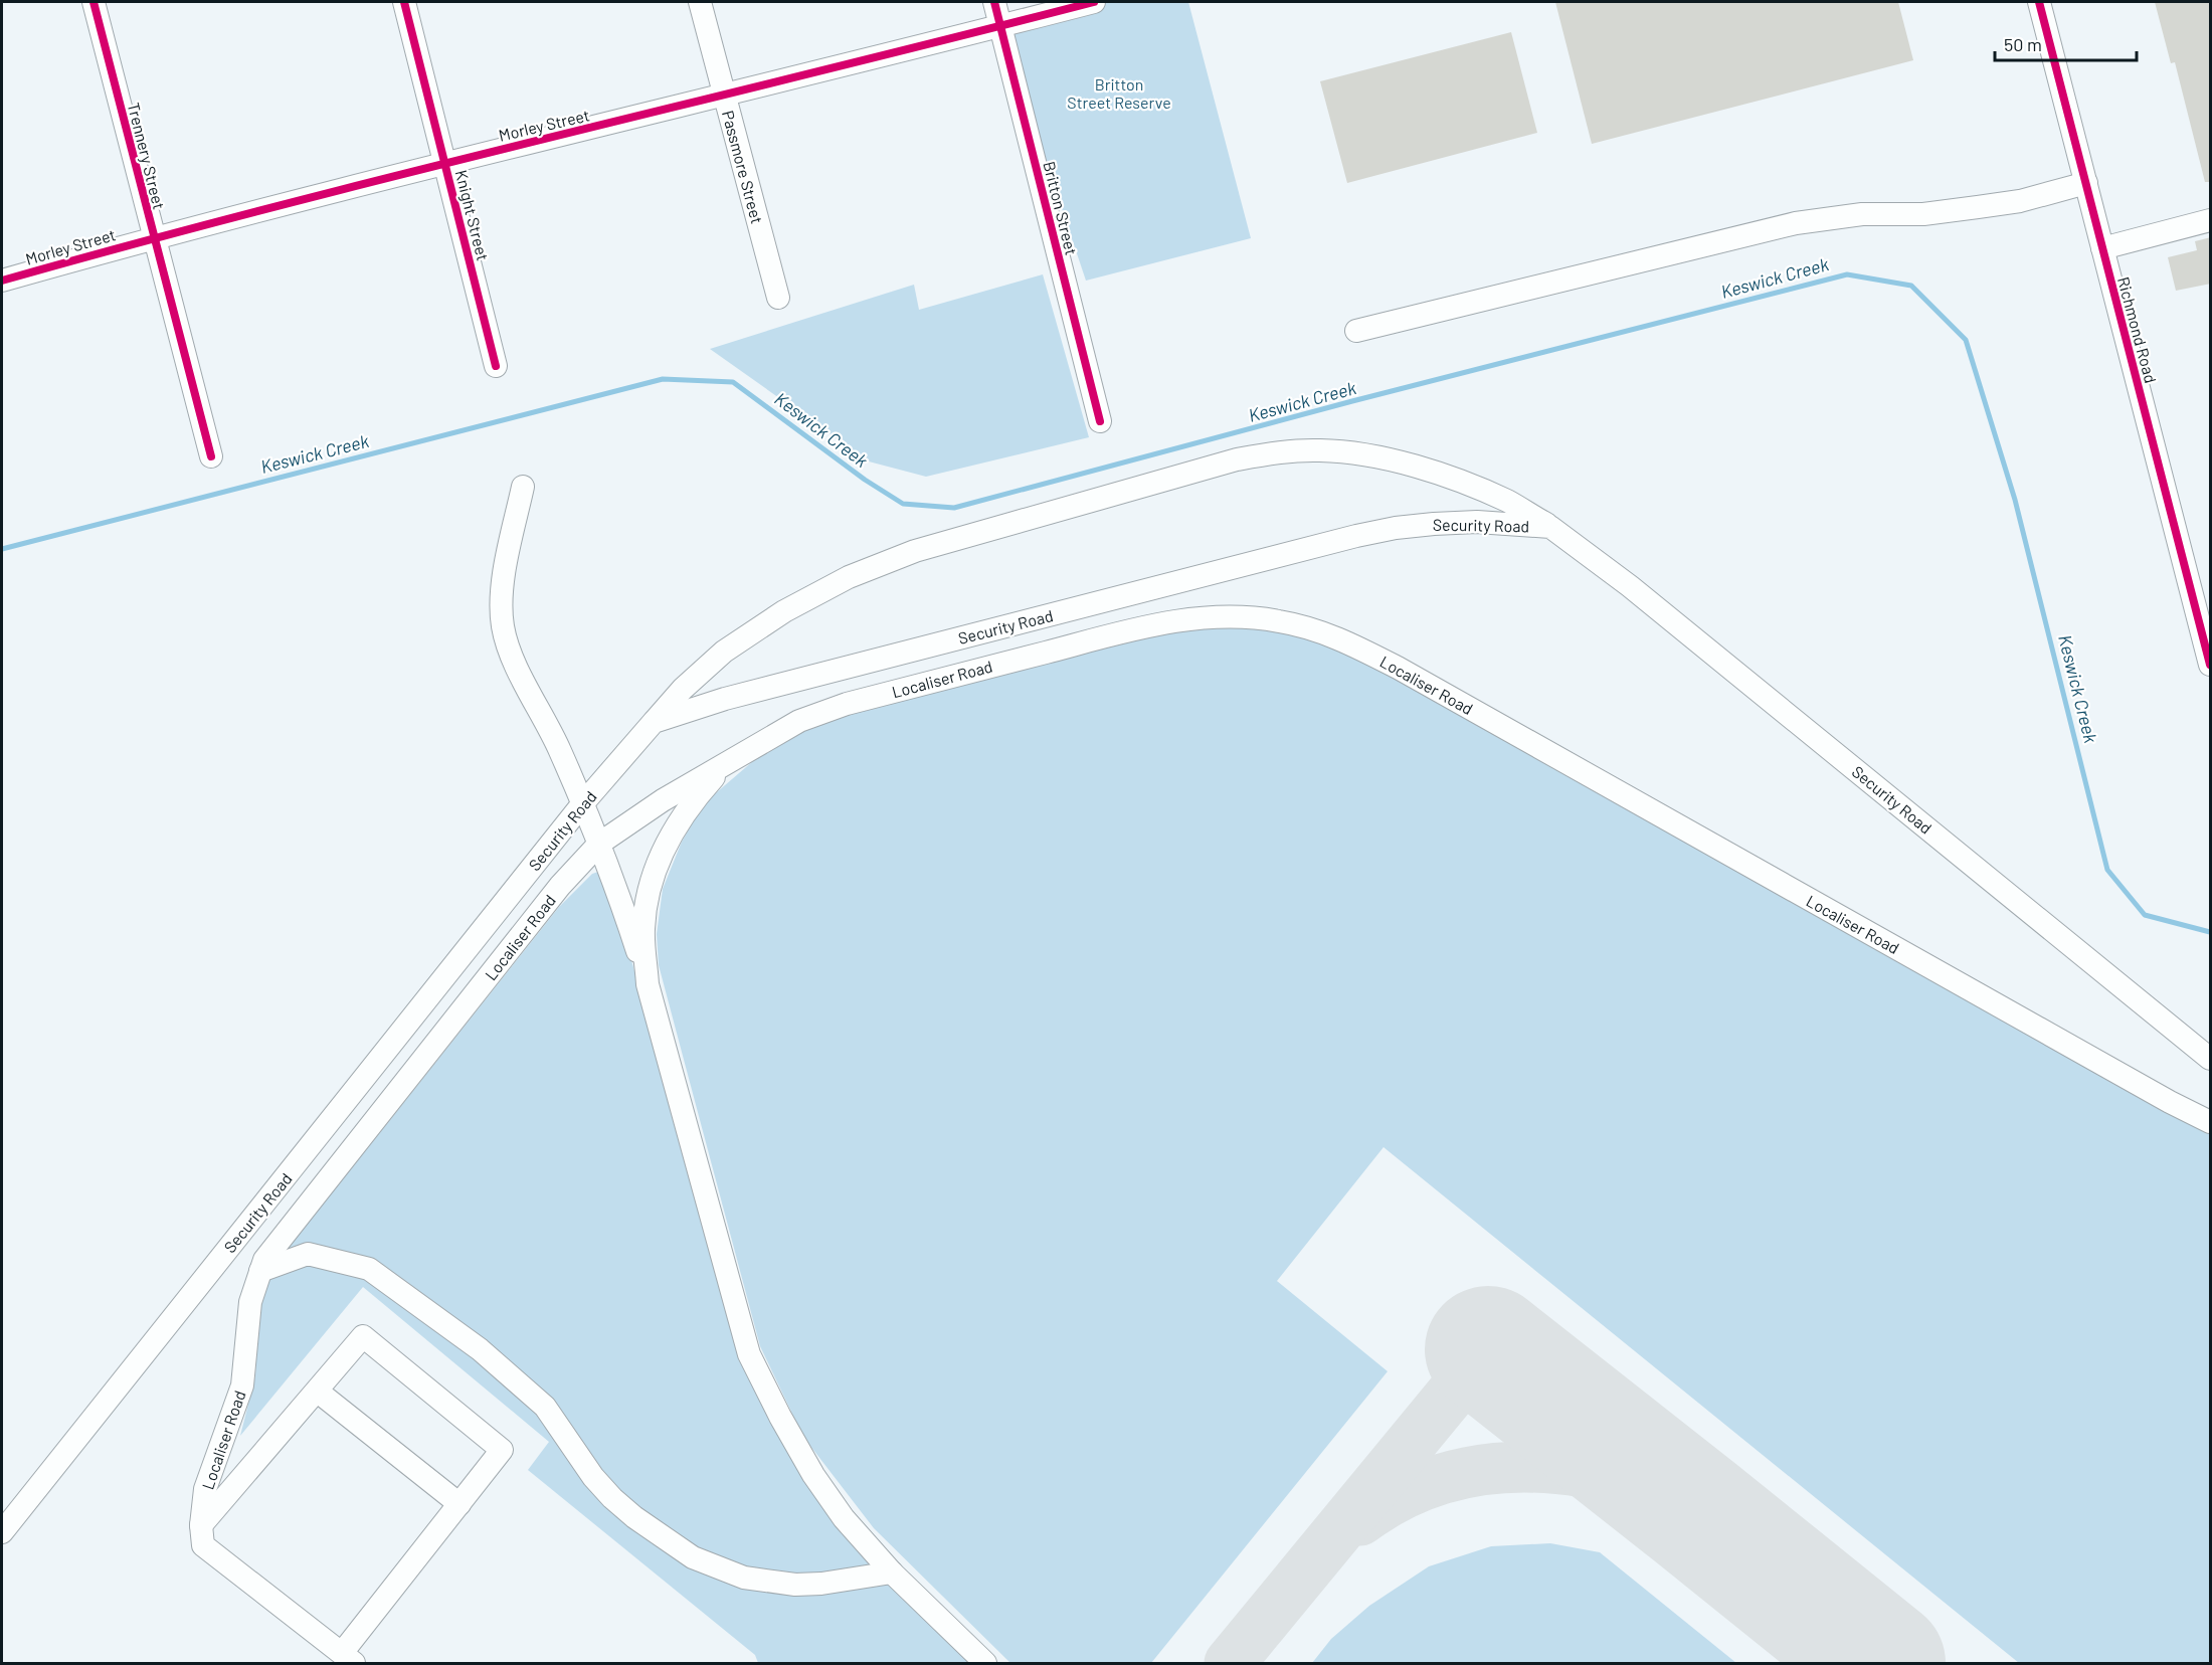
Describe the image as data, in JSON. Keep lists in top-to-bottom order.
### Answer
{
  "streets": {
    "street": [
      "Morley Street",
      "Trennery Street",
      "Passmore Street",
      "Britton Street",
      "Knight Street",
      "Richmond Road",
      "Security Road",
      "Localiser Road"
    ]
  },
  "crossings": [
    ["Morley Street", "Trennery Street"],
    ["Morley Street", "Passmore Street"],
    ["Morley Street", "Britton Street"],
    ["Morley Street", "Knight Street"]
  ],
  "water": ["Keswick Creek"],
  "parks": ["Britton Street Reserve"],
  "scale_bar": "50 m"
}
